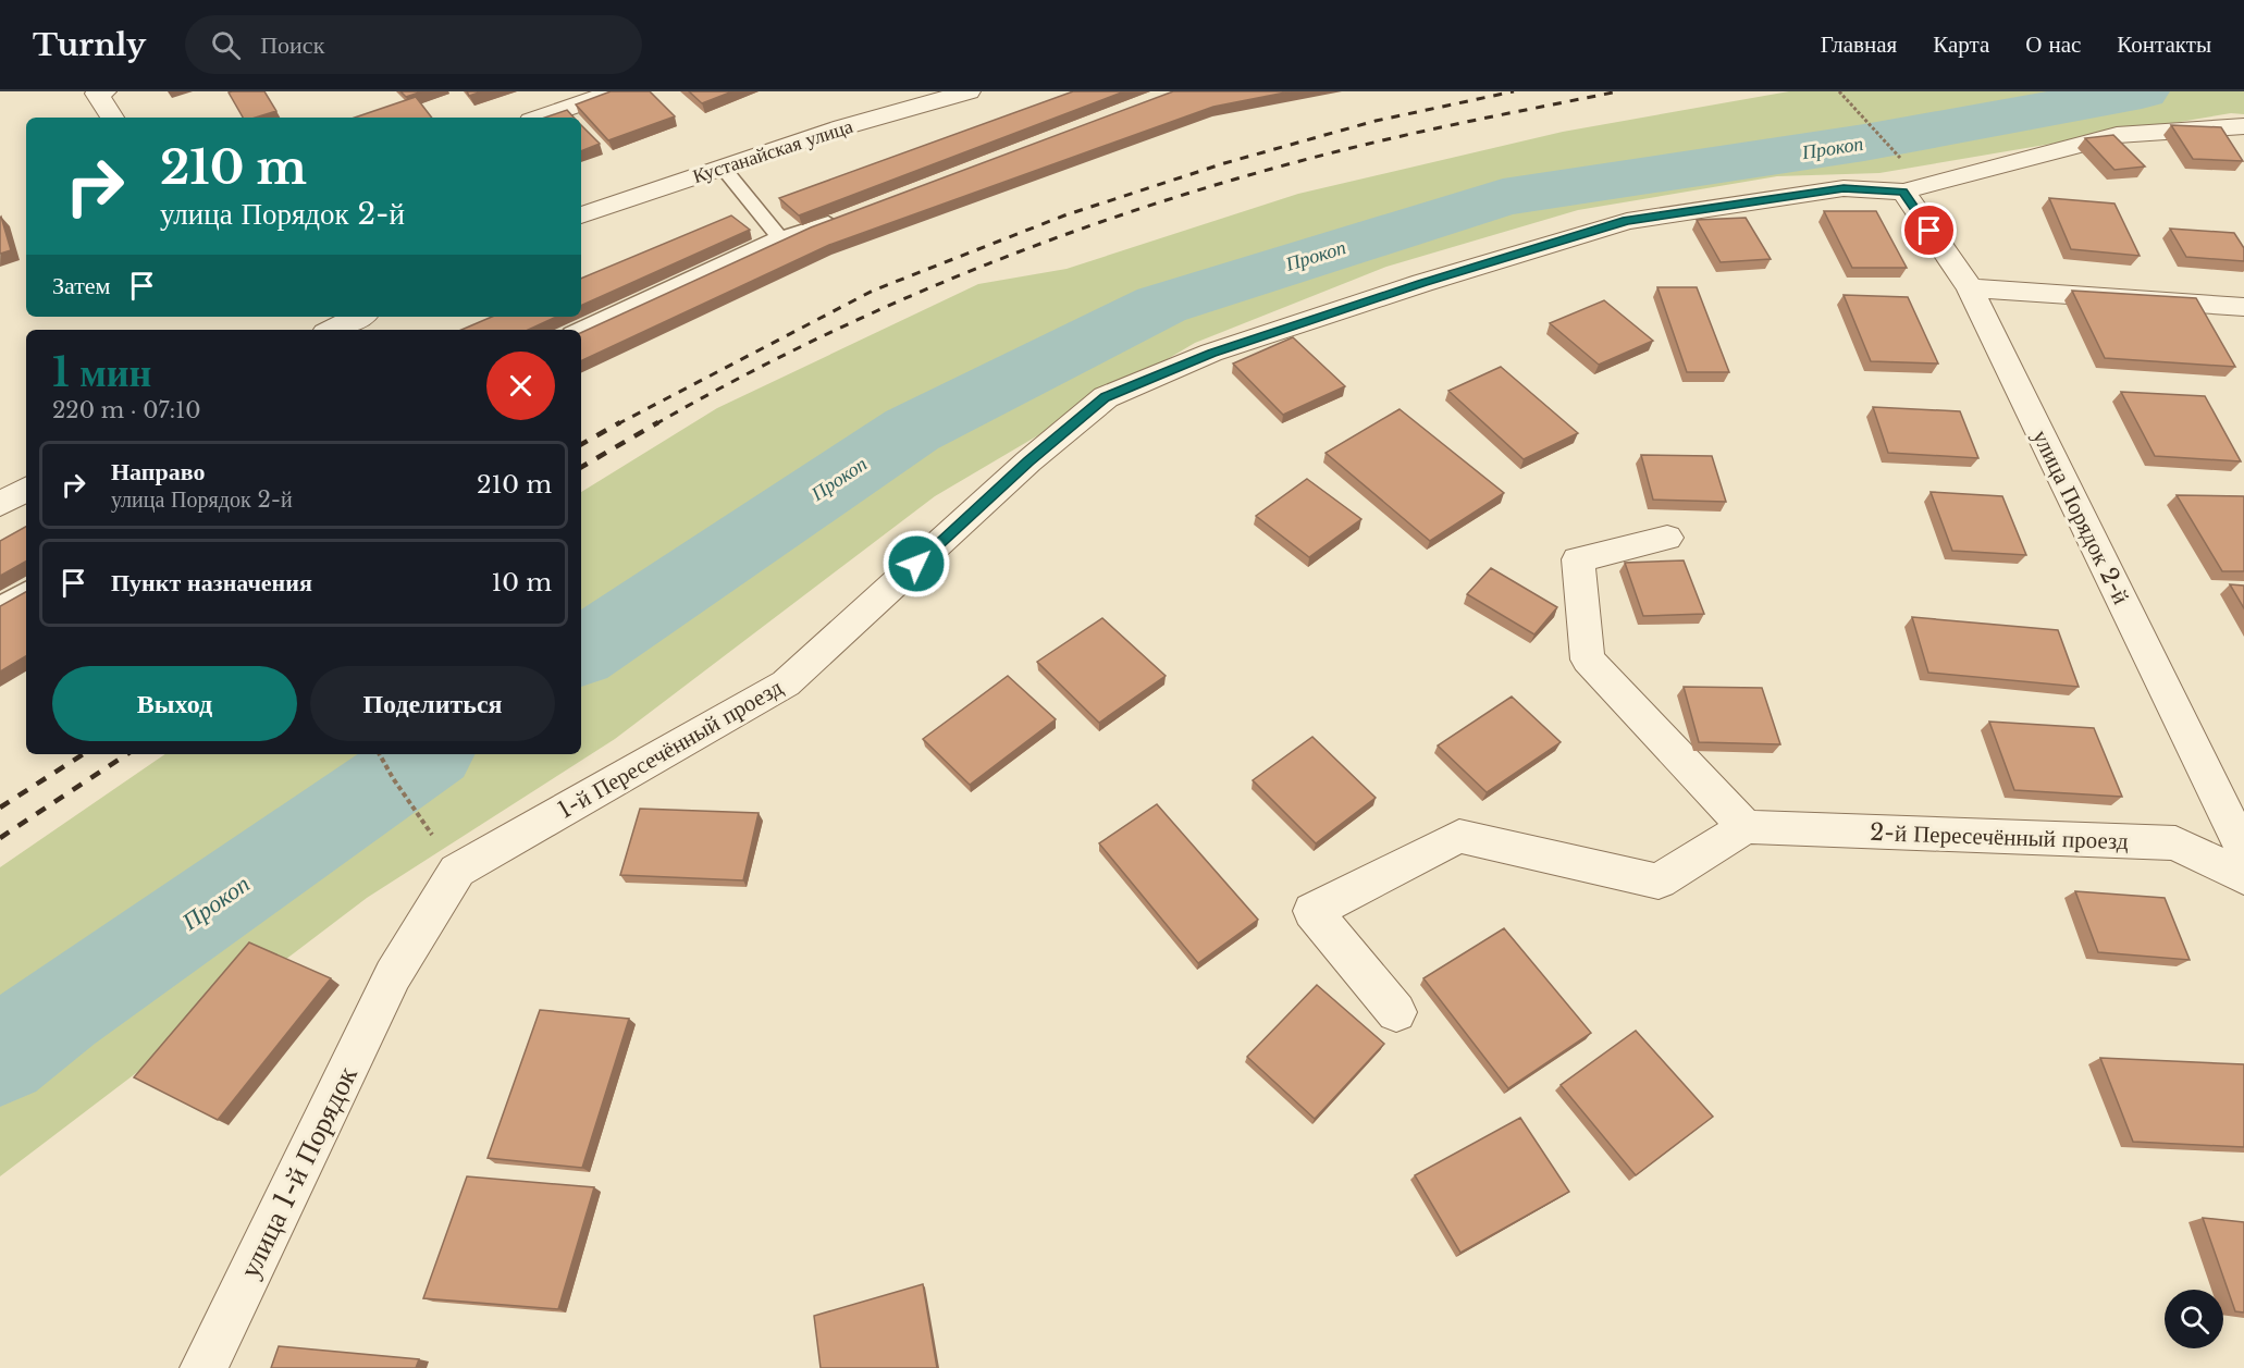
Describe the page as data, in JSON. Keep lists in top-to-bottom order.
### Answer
{
  "streets": {
    "street": [
      "Кустанайская улица",
      "улица Порядок 2-й",
      "1-й Пересечённый проезд",
      "2-й Пересечённый проезд",
      "улица 1-й Порядок"
    ]
  },
  "crossings": [
    ["улица Порядок 2-й", "1-й Пересечённый проезд"],
    ["1-й Пересечённый проезд", "улица 1-й Порядок"]
  ],
  "water": ["Прокоп"],
  "page": {
    "header": "Turnly",
    "search": "Поиск",
    "nav": [
      "Главная",
      "Карта",
      "О нас",
      "Контакты"
    ],
    "turn": ["210 m", "улица Порядок 2-й"],
    "then": "Затем",
    "heading": ["1 мин", "220 m · 07:10"],
    "list": [
      {
        "name": "Направо",
        "note": "улица Порядок 2-й",
        "value": "210 m"
      },
      {
        "name": "Пункт назначения",
        "value": "10 m"
      }
    ],
    "buttons": ["Выход", "Поделиться"]
  }
}
